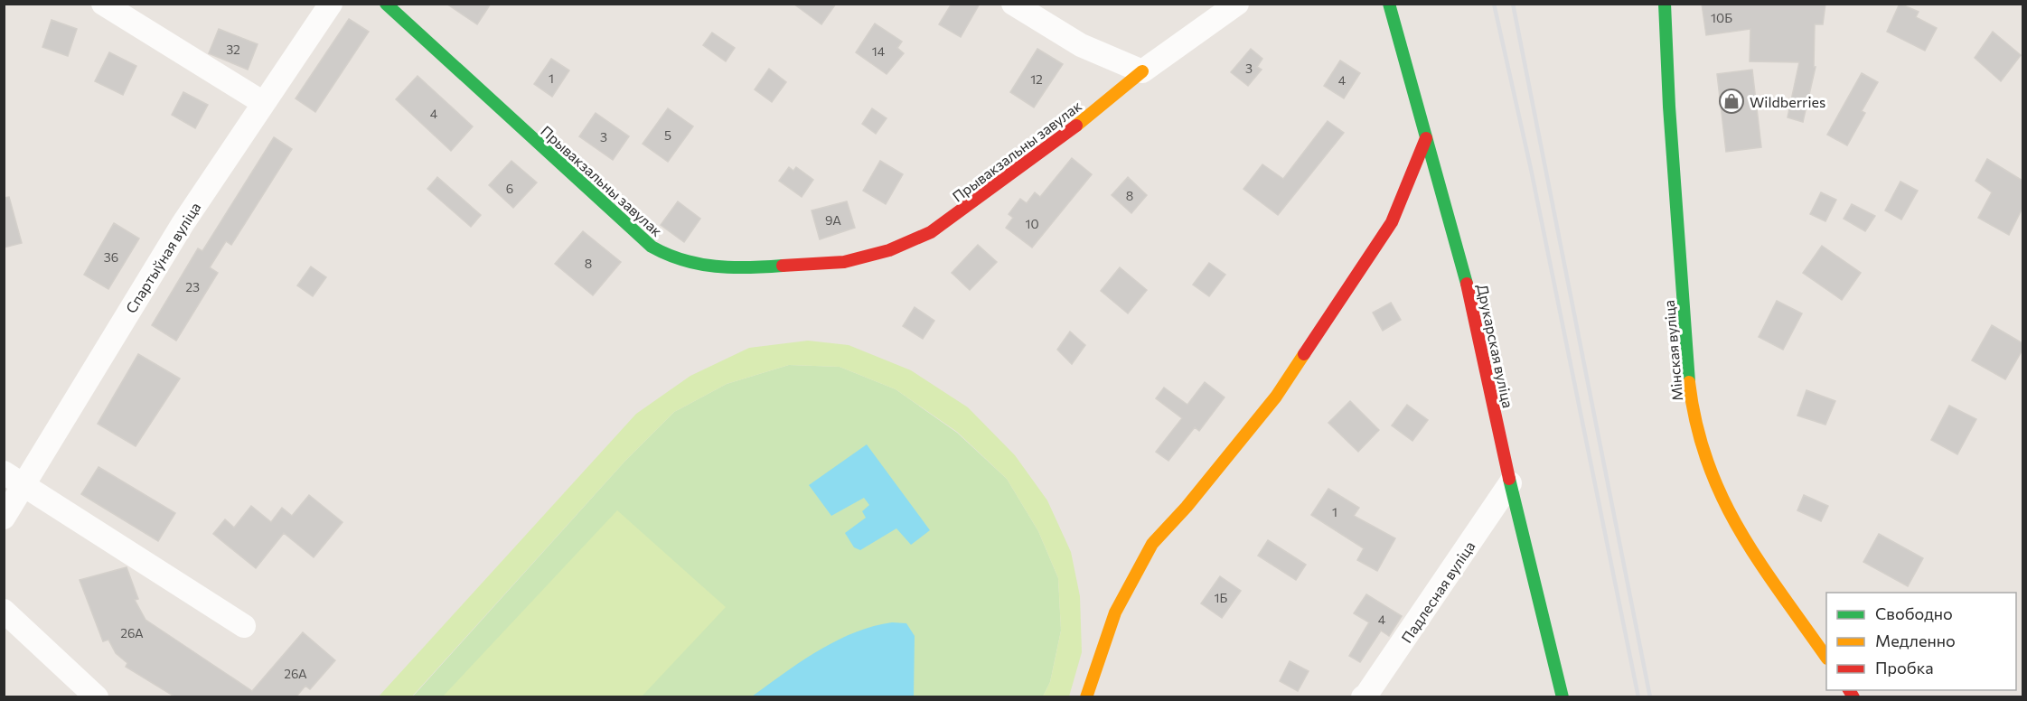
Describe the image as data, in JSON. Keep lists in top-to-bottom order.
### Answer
{
  "streets": {
    "street": [
      "Прывакзальны завулак",
      "Спартыўная вуліца",
      "Друкарская вуліца",
      "Мінская вуліца",
      "Падлесная вуліца"
    ]
  },
  "crossings": [
    ["Друкарская вуліца", "Падлесная вуліца"]
  ],
  "places": {
    "shop": ["Wildberries"]
  },
  "house_numbers": [
    "10Б",
    "32",
    "14",
    "3",
    "1",
    "12",
    "4",
    "4",
    "5",
    "3",
    "6",
    "8",
    "9А",
    "10",
    "36",
    "8",
    "23",
    "1",
    "1Б",
    "4",
    "26A",
    "26A"
  ],
  "legend": ["Свободно", "Медленно", "Пробка"]
}
